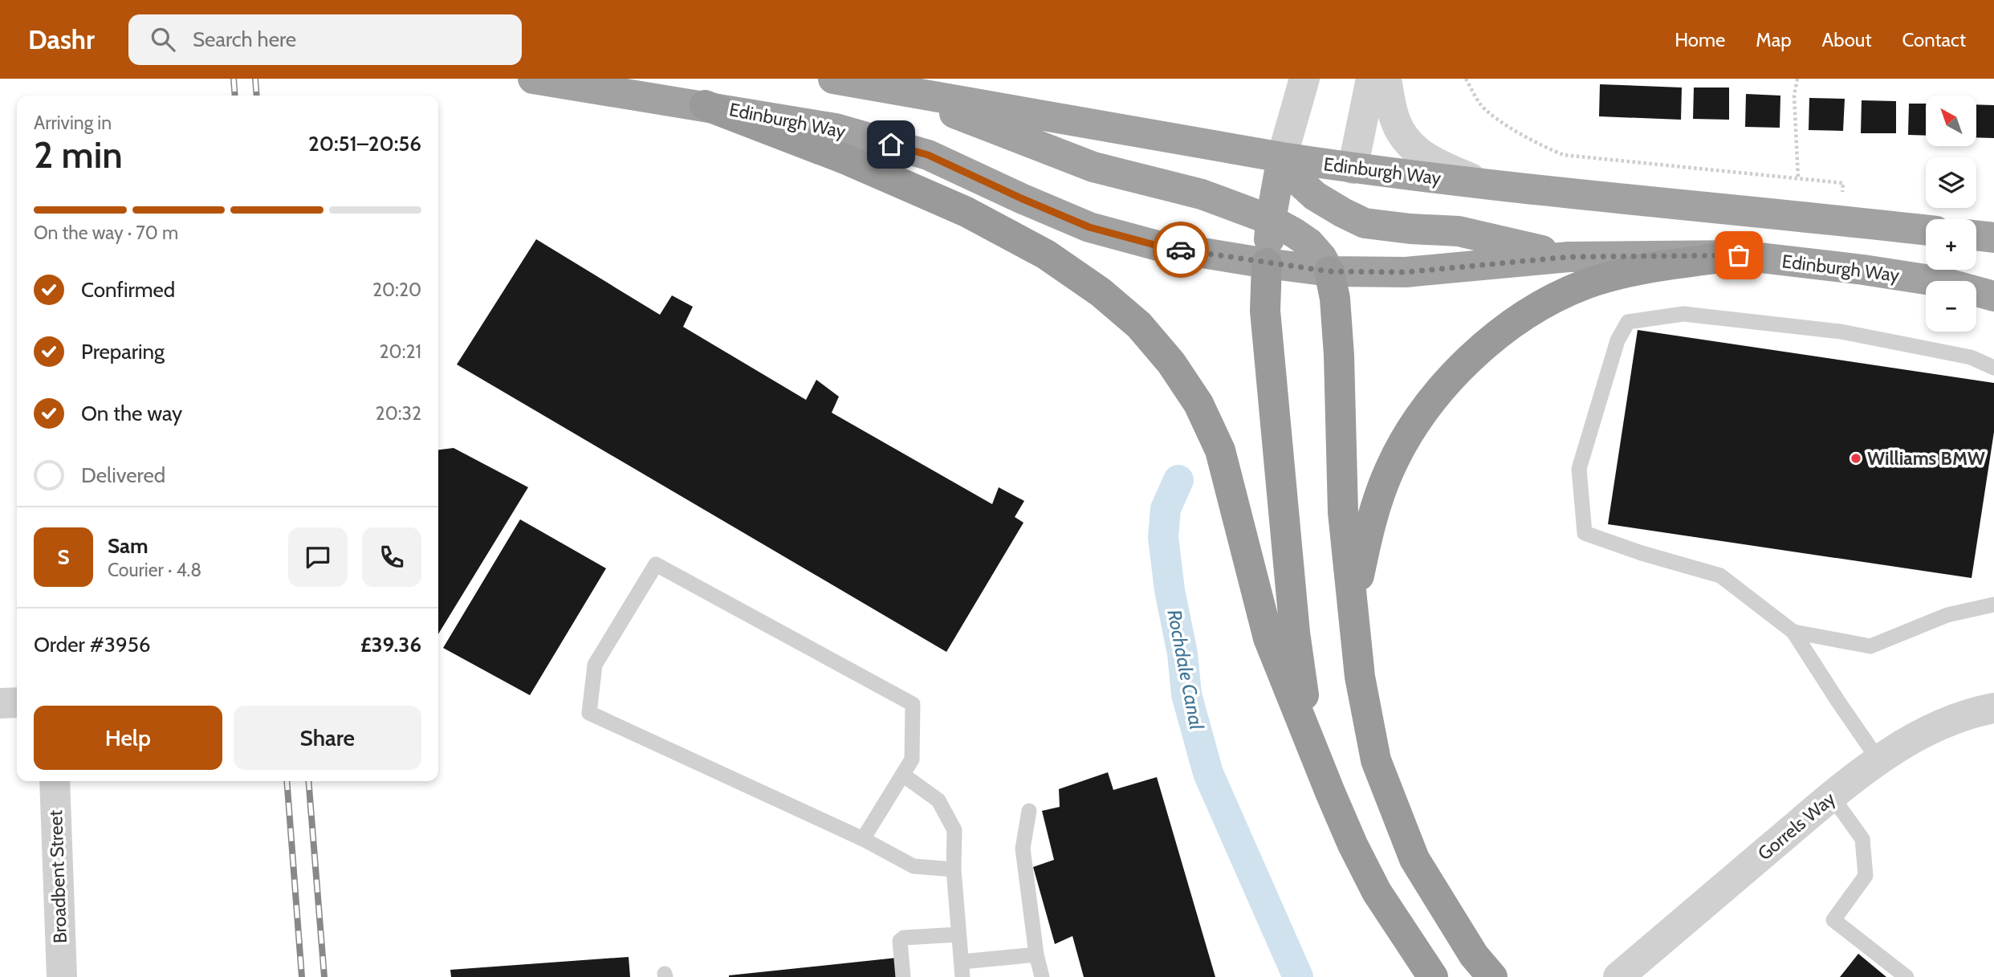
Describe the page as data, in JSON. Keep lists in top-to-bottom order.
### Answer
{
  "streets": {
    "highway": ["Edinburgh Way"],
    "street": ["Gorrels Way", "Broadbent Street"]
  },
  "water": ["Rochdale Canal"],
  "places": ["Williams BMW"],
  "north": "top left",
  "page": {
    "header": "Dashr",
    "search": "Search here",
    "nav": [
      "Home",
      "Map",
      "About",
      "Contact"
    ],
    "map_buttons": ["+", "−"],
    "heading": ["2 min", "Arriving in", "20:51–20:56"],
    "panel": [
      "Sam",
      "Courier · 4.8",
      "Order #3956",
      "£39.36"
    ],
    "bar": "On the way · 70 m",
    "list": [
      ["Confirmed", "20:20"],
      ["Preparing", "20:21"],
      ["On the way", "20:32"],
      "Delivered"
    ],
    "round": "S",
    "buttons": ["Help", "Share"]
  }
}
